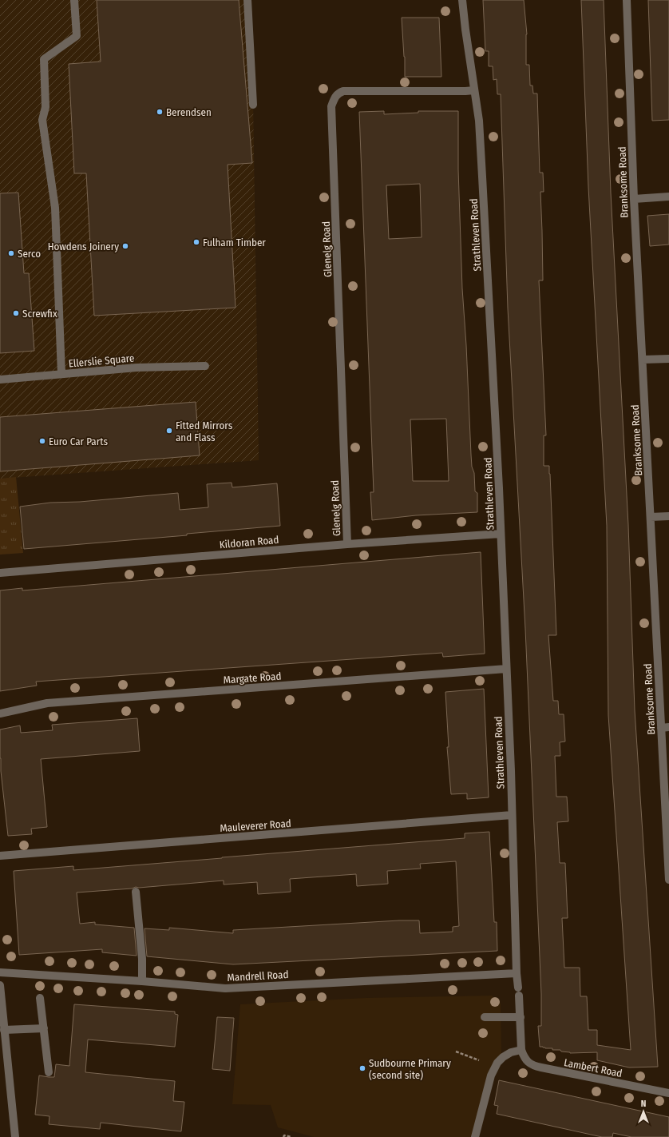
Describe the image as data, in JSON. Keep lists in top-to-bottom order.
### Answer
{
  "streets": {
    "street": [
      "Branksome Road",
      "Strathleven Road",
      "Glenelg Road",
      "Ellerslie Square",
      "Kildoran Road",
      "Margate Road",
      "Mauleverer Road",
      "Mandrell Road",
      "Lambert Road"
    ]
  },
  "crossings": [
    ["Strathleven Road", "Glenelg Road"],
    ["Strathleven Road", "Kildoran Road"],
    ["Strathleven Road", "Margate Road"],
    ["Strathleven Road", "Mauleverer Road"],
    ["Strathleven Road", "Mandrell Road"],
    ["Strathleven Road", "Lambert Road"],
    ["Glenelg Road", "Kildoran Road"]
  ],
  "places": [
    "Berendsen",
    "Fulham Timber",
    "Howdens Joinery",
    "Serco",
    "Screwfix",
    "Fitted Mirrors and Flass",
    "Euro Car Parts",
    "Sudbourne Primary (second site)"
  ],
  "north": "top"
}
